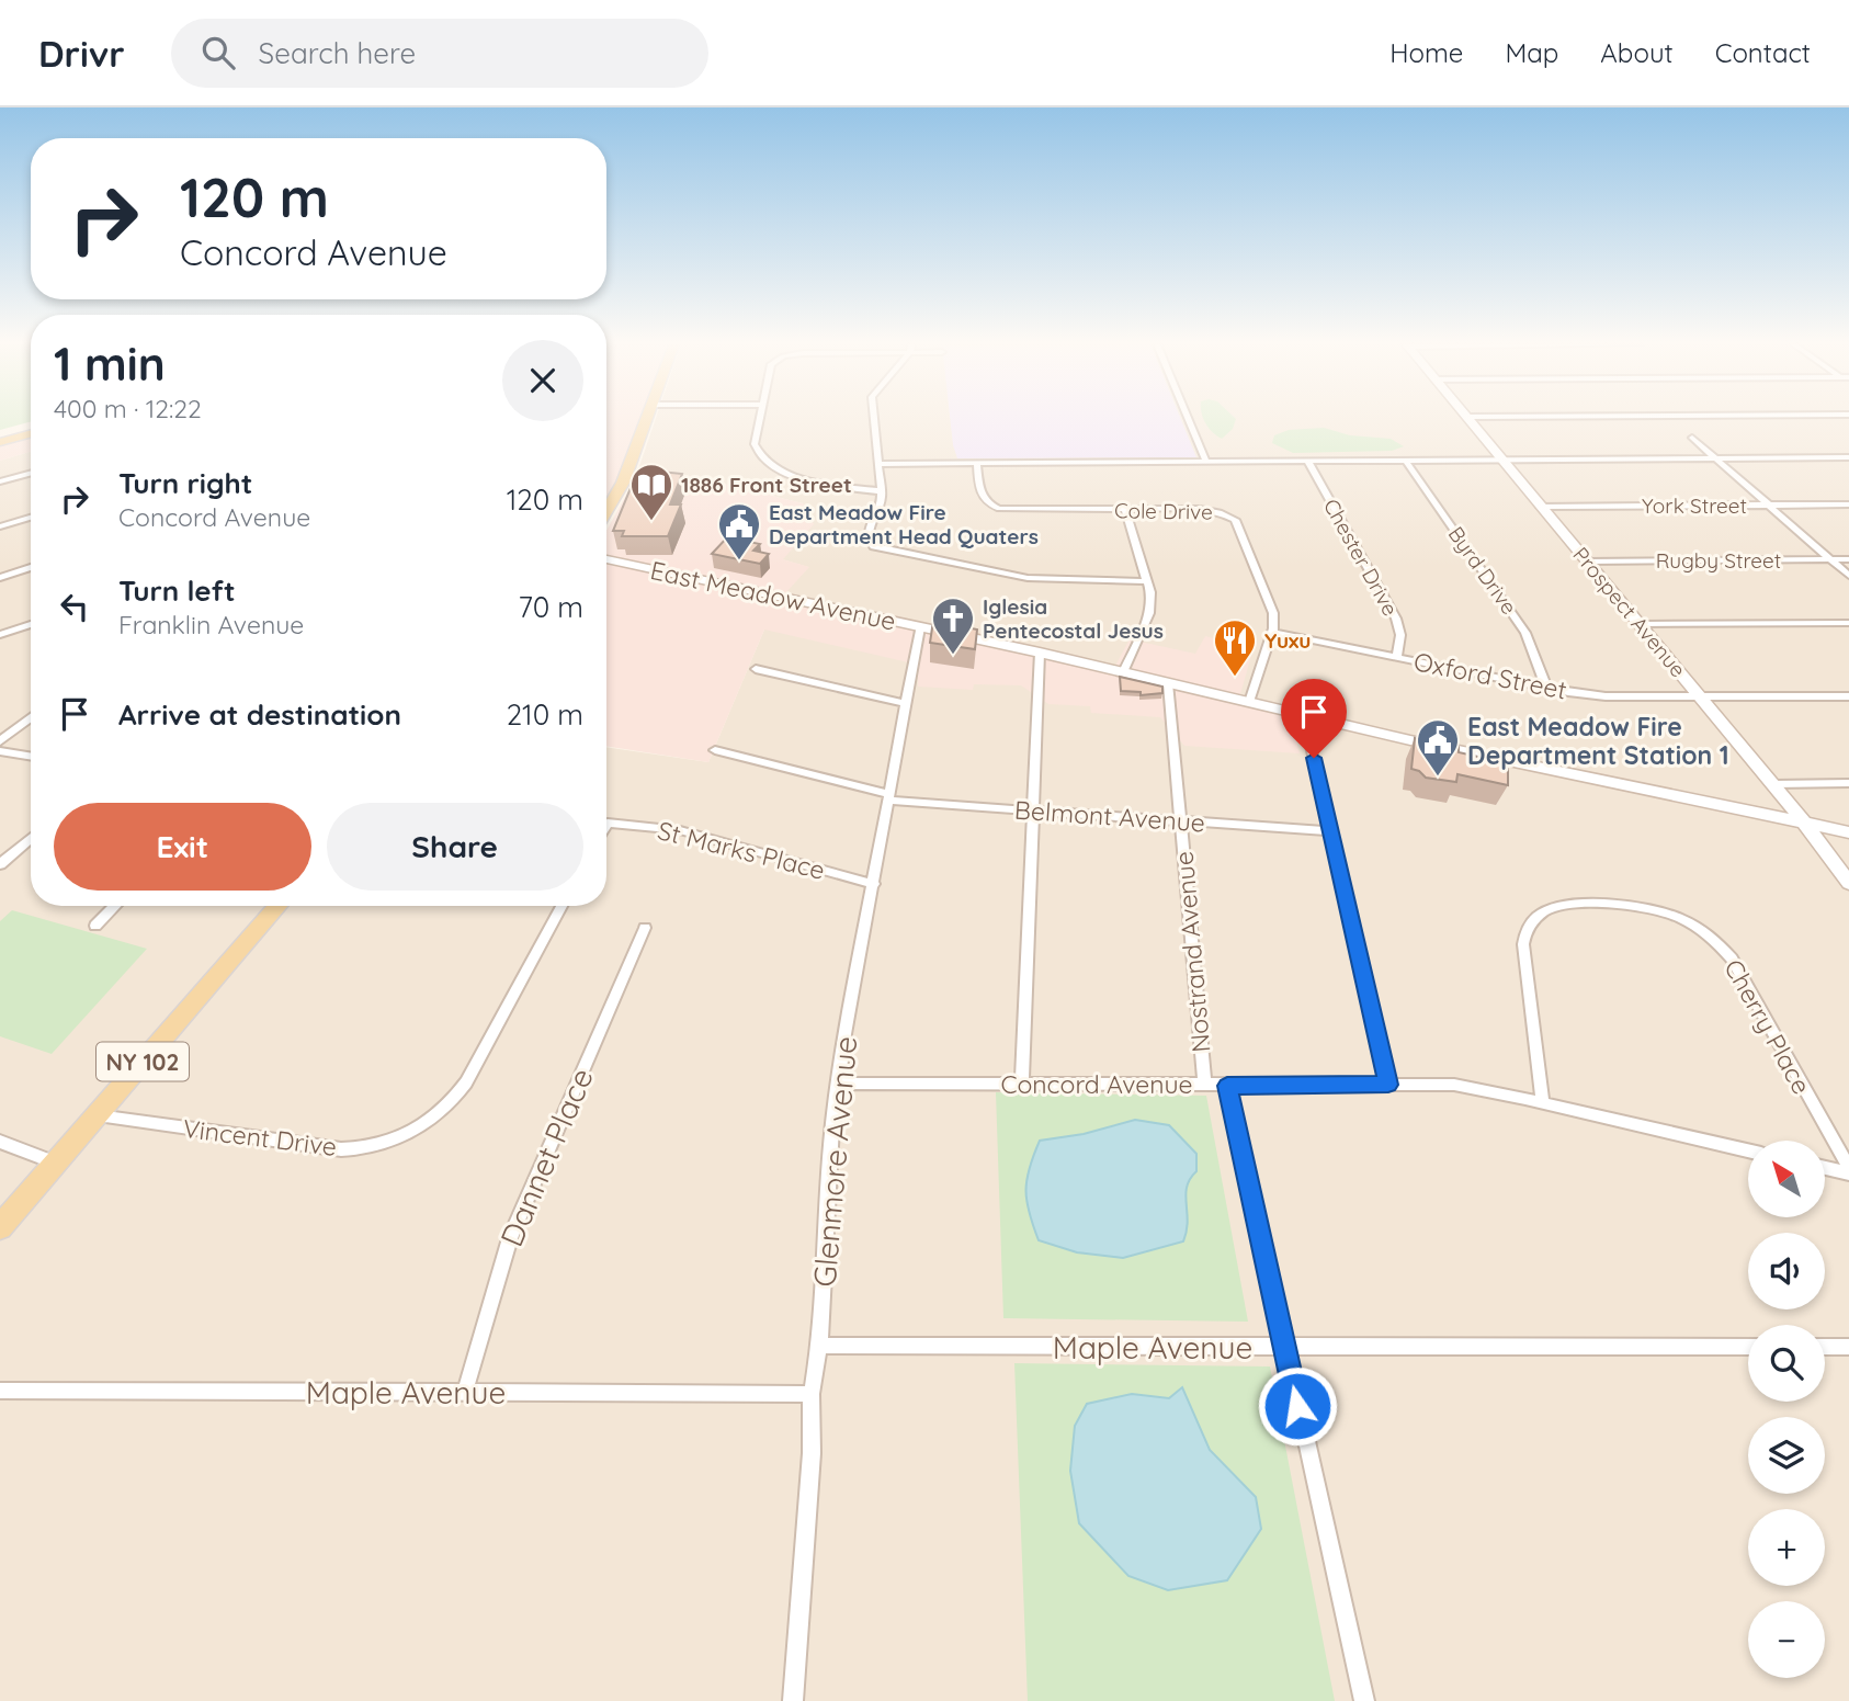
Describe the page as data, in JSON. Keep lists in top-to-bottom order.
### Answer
{
  "streets": {
    "main road": ["NY 102"],
    "street": [
      "York Street",
      "Cole Drive",
      "Chester Drive",
      "Rugby Street",
      "Byrd Drive",
      "East Meadow Avenue",
      "Prospect Avenue",
      "Oxford Street",
      "Belmont Avenue",
      "St Marks Place",
      "Nostrand Avenue",
      "Cherry Place",
      "Concord Avenue",
      "Vincent Drive",
      "Dannet Place",
      "Glenmore Avenue",
      "Maple Avenue"
    ]
  },
  "crossings": [
    ["York Street", "Prospect Avenue"],
    ["Cole Drive", "East Meadow Avenue"],
    ["Cole Drive", "Oxford Street"],
    ["Chester Drive", "Oxford Street"],
    ["Rugby Street", "Prospect Avenue"],
    ["Byrd Drive", "Oxford Street"],
    ["East Meadow Avenue", "Prospect Avenue"],
    ["East Meadow Avenue", "Nostrand Avenue"],
    ["East Meadow Avenue", "Glenmore Avenue"],
    ["Prospect Avenue", "Oxford Street"],
    ["Belmont Avenue", "Nostrand Avenue"],
    ["Belmont Avenue", "Glenmore Avenue"],
    ["St Marks Place", "Glenmore Avenue"],
    ["Nostrand Avenue", "Concord Avenue"],
    ["Nostrand Avenue", "Maple Avenue"],
    ["Cherry Place", "Concord Avenue"],
    ["NY 102", "Vincent Drive"],
    ["Concord Avenue", "Glenmore Avenue"],
    ["Dannet Place", "Maple Avenue"],
    ["Glenmore Avenue", "Maple Avenue"]
  ],
  "places": {
    "library": ["1886 Front Street"],
    "public building": ["East Meadow Fire Department Head Quaters", "East Meadow Fire Department Station 1"],
    "church": ["Iglesia Pentecostal Jesus"],
    "restaurant": ["Yuxu"]
  },
  "north": "top left",
  "page": {
    "header": "Drivr",
    "search": "Search here",
    "nav": [
      "Home",
      "Map",
      "About",
      "Contact"
    ],
    "turn": ["120 m", "Concord Avenue"],
    "heading": ["1 min", "400 m · 12:22"],
    "list": [
      {
        "name": "Turn right",
        "note": "Concord Avenue",
        "value": "120 m"
      },
      {
        "name": "Turn left",
        "note": "Franklin Avenue",
        "value": "70 m"
      },
      {
        "name": "Arrive at destination",
        "value": "210 m"
      }
    ],
    "buttons": ["Exit", "Share"],
    "map_buttons": ["+", "−"]
  }
}
